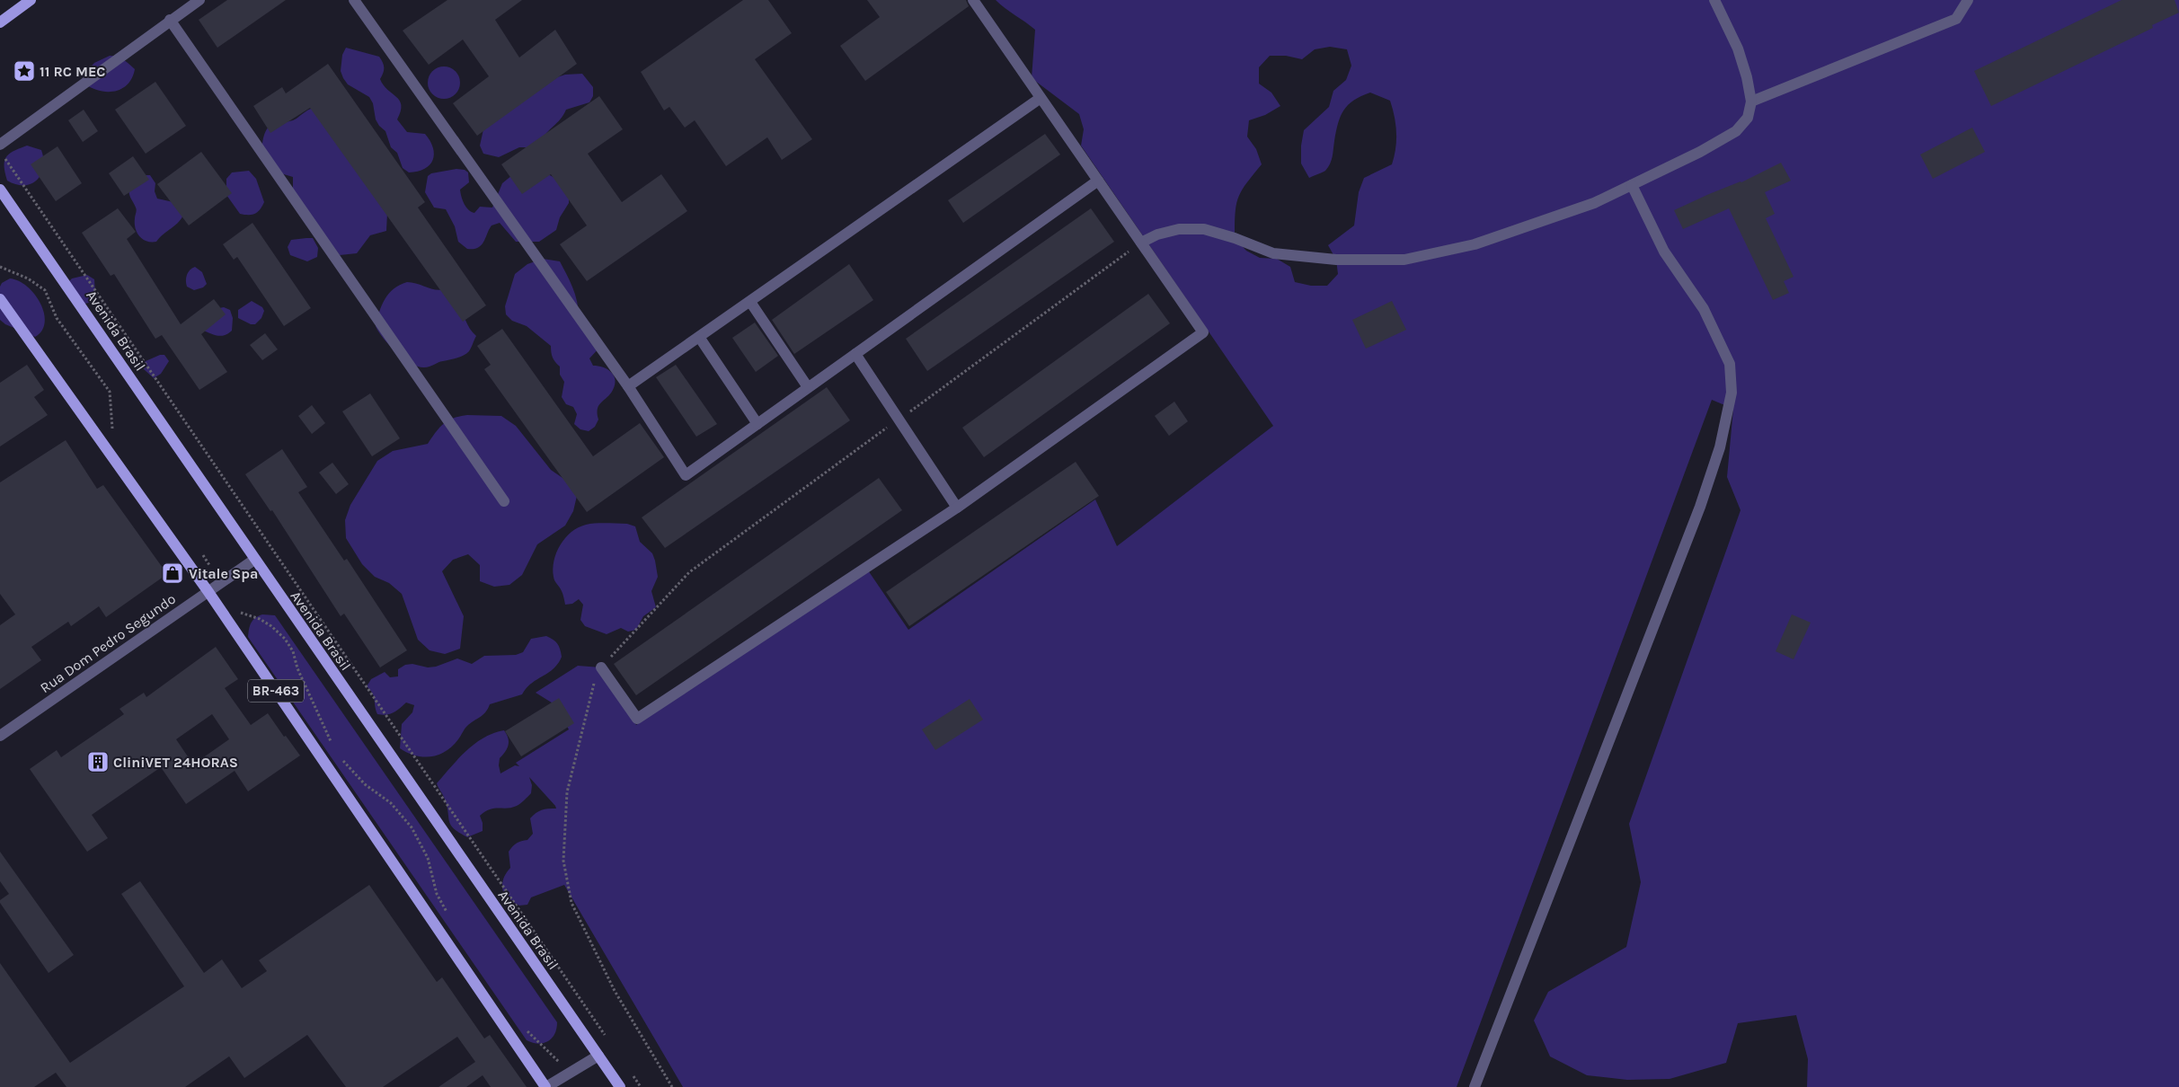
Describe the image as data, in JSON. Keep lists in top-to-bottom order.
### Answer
{
  "streets": {
    "main road": ["Avenida Brasil", "BR-463"],
    "street": ["Rua Dom Pedro Segundo"]
  },
  "crossings": [
    ["Avenida Brasil", "Rua Dom Pedro Segundo"],
    ["Rua Dom Pedro Segundo", "BR-463"]
  ],
  "places": {
    "place": ["11 RC MEC"],
    "shop": ["Vitale Spa"],
    "building": ["CliniVET 24HORAS"]
  }
}
